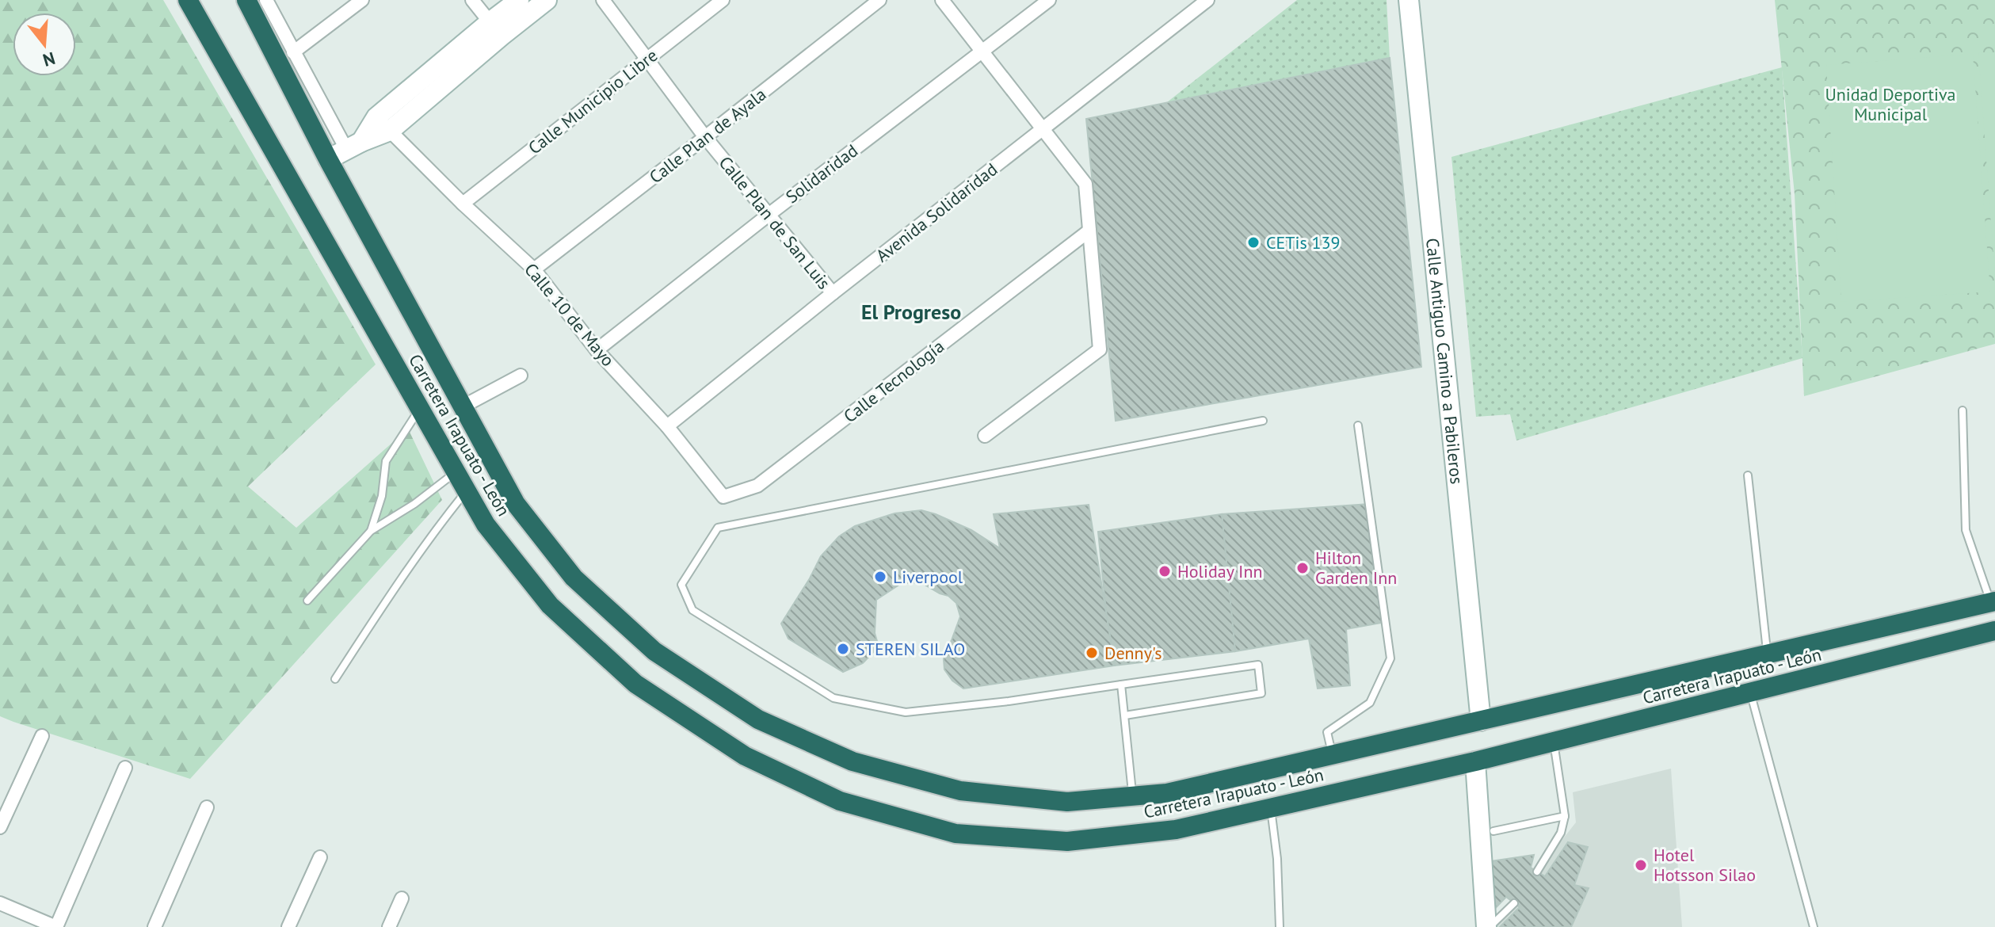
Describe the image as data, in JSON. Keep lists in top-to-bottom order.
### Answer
{
  "streets": {
    "highway": ["Carretera Irapuato - León"],
    "street": [
      "Calle Municipio Libre",
      "Calle Plan de Ayala",
      "Solidaridad",
      "Avenida Solidaridad",
      "Calle Plan de San Luis",
      "Calle 10 de Mayo",
      "Calle Antiguo Camino a Pabileros",
      "Calle Tecnología"
    ]
  },
  "crossings": [
    ["Calle Municipio Libre", "Calle Plan de San Luis"],
    ["Calle Municipio Libre", "Calle 10 de Mayo"],
    ["Calle Plan de Ayala", "Calle Plan de San Luis"],
    ["Calle Plan de Ayala", "Calle 10 de Mayo"],
    ["Solidaridad", "Calle Plan de San Luis"],
    ["Solidaridad", "Calle 10 de Mayo"],
    ["Avenida Solidaridad", "Calle Plan de San Luis"],
    ["Avenida Solidaridad", "Calle 10 de Mayo"],
    ["Calle 10 de Mayo", "Calle Tecnología"],
    ["Calle Antiguo Camino a Pabileros", "Carretera Irapuato - León"]
  ],
  "districts": ["El Progreso"],
  "parks": ["Unidad Deportiva Municipal"],
  "places": [
    "CETis 139",
    "Hilton Garden Inn",
    "Holiday Inn",
    "Liverpool",
    "STEREN SILAO",
    "Denny's",
    "Hotel Hotsson Silao"
  ],
  "north": "bottom"
}
